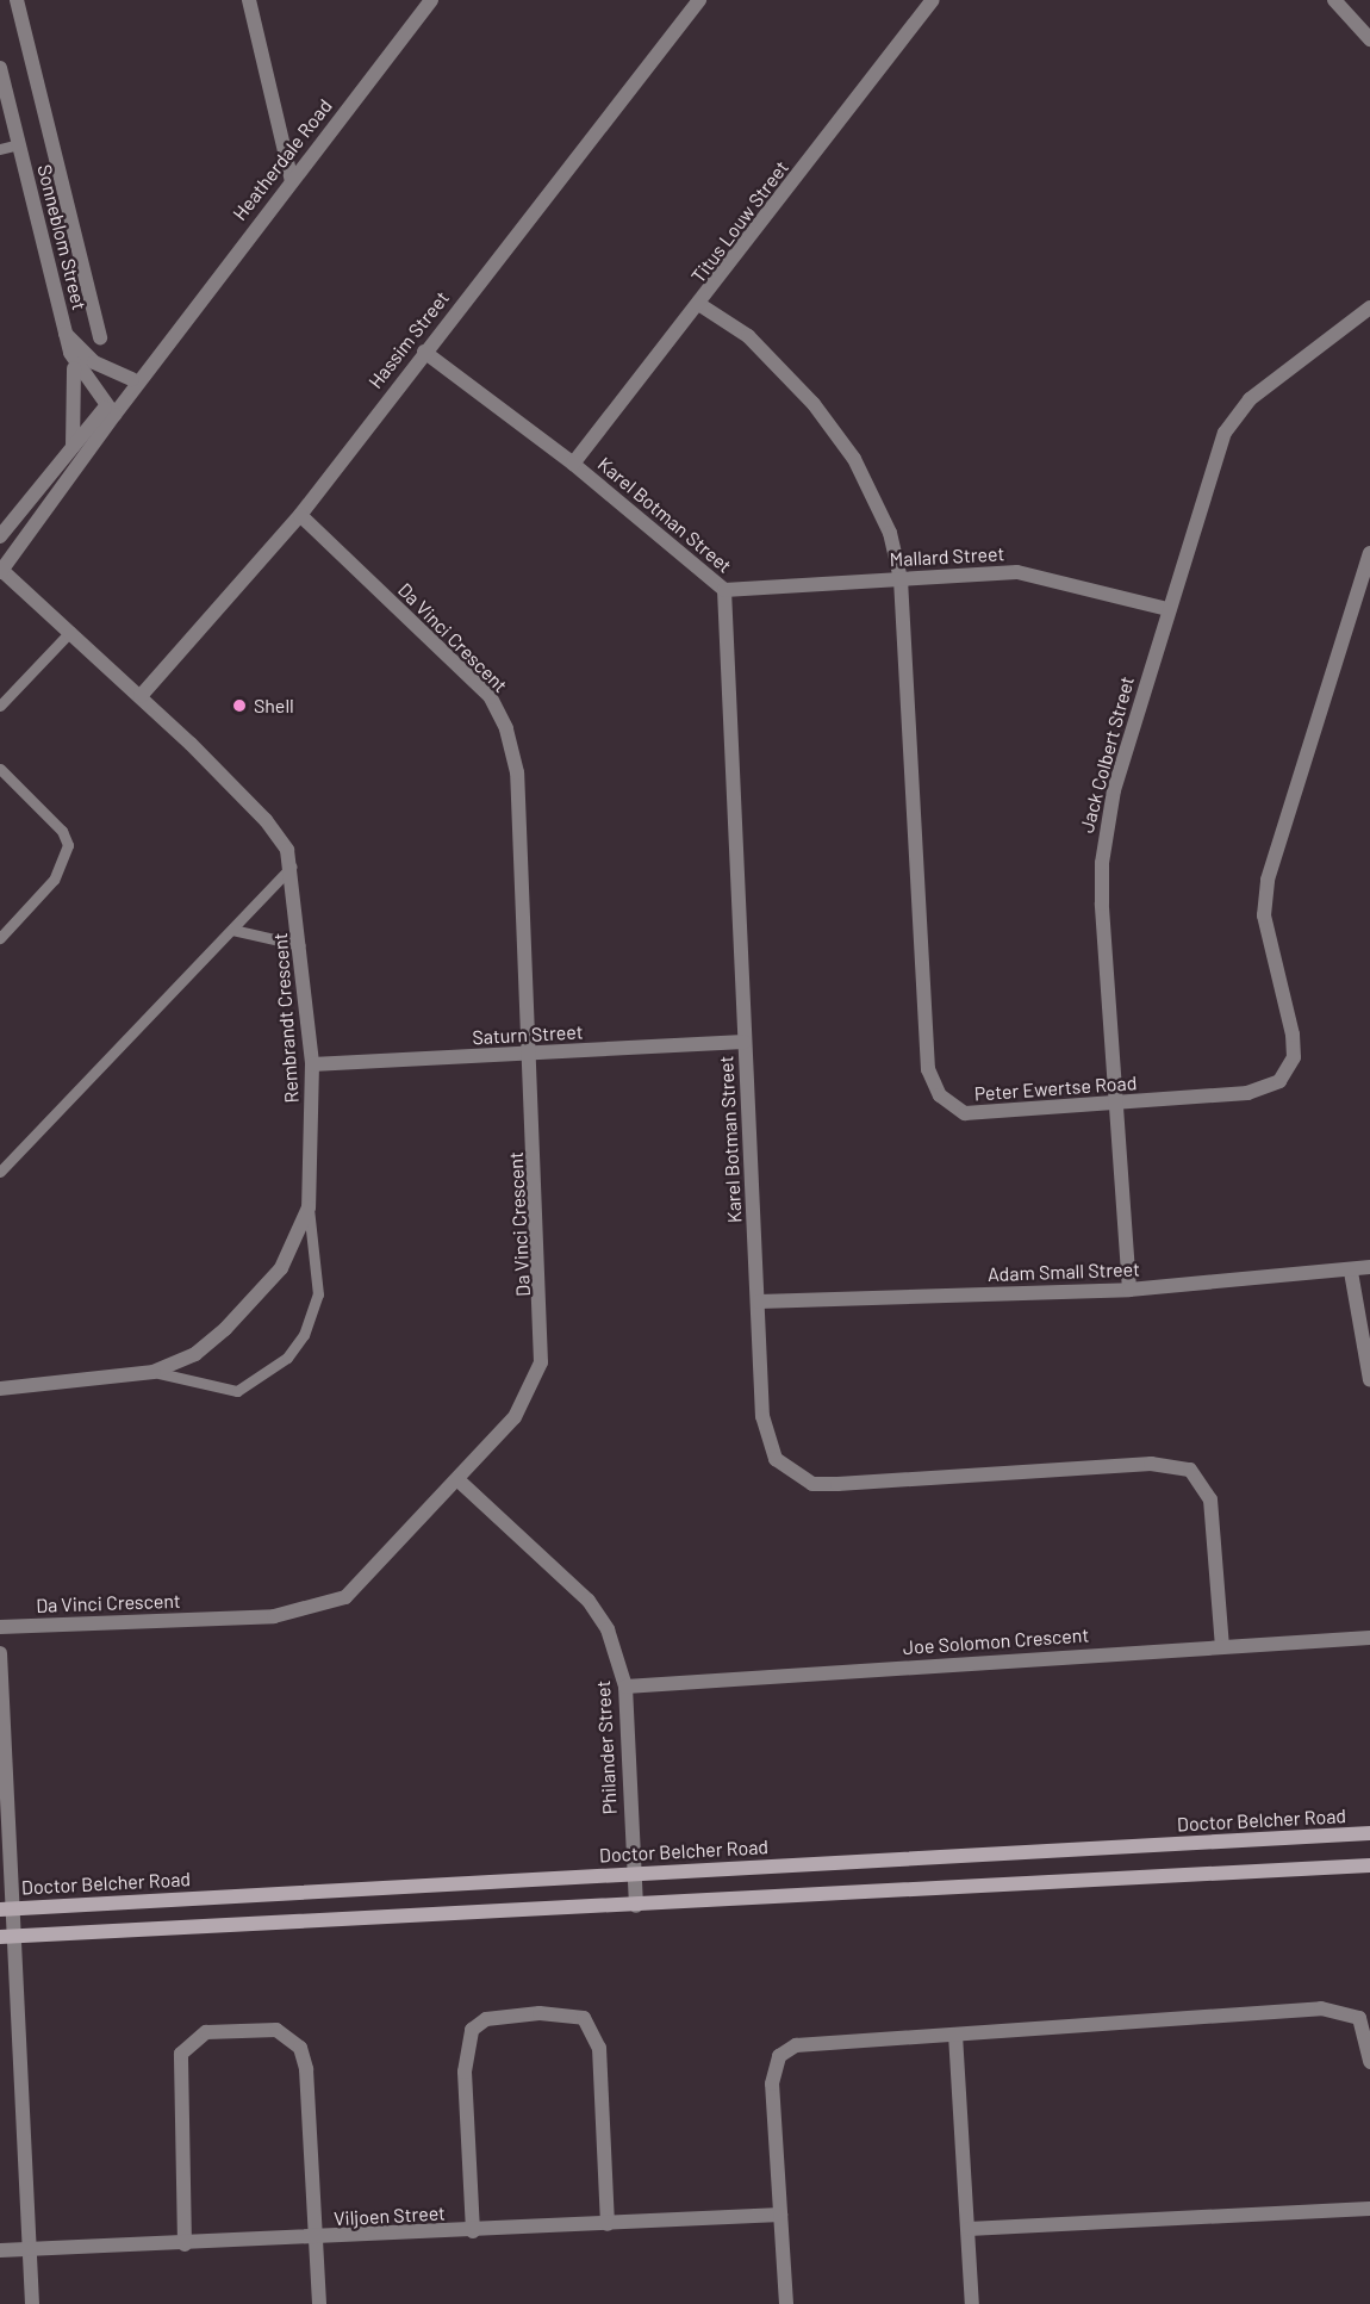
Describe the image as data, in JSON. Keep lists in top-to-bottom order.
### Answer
{
  "streets": {
    "main road": ["Doctor Belcher Road"],
    "street": [
      "Heatherdale Road",
      "Titus Louw Street",
      "Sonneblom Street",
      "Hassim Street",
      "Karel Botman Street",
      "Mallard Street",
      "Da Vinci Crescent",
      "Jack Colbert Street",
      "Rembrandt Crescent",
      "Saturn Street",
      "Peter Ewertse Road",
      "Adam Small Street",
      "Joe Solomon Crescent",
      "Philander Street",
      "Viljoen Street"
    ]
  },
  "crossings": [
    ["Heatherdale Road", "Sonneblom Street"],
    ["Heatherdale Road", "Rembrandt Crescent"],
    ["Titus Louw Street", "Karel Botman Street"],
    ["Titus Louw Street", "Peter Ewertse Road"],
    ["Hassim Street", "Karel Botman Street"],
    ["Hassim Street", "Da Vinci Crescent"],
    ["Hassim Street", "Rembrandt Crescent"],
    ["Karel Botman Street", "Mallard Street"],
    ["Karel Botman Street", "Saturn Street"],
    ["Karel Botman Street", "Adam Small Street"],
    ["Karel Botman Street", "Joe Solomon Crescent"],
    ["Mallard Street", "Jack Colbert Street"],
    ["Mallard Street", "Peter Ewertse Road"],
    ["Da Vinci Crescent", "Saturn Street"],
    ["Da Vinci Crescent", "Philander Street"],
    ["Jack Colbert Street", "Peter Ewertse Road"],
    ["Jack Colbert Street", "Adam Small Street"],
    ["Rembrandt Crescent", "Saturn Street"],
    ["Joe Solomon Crescent", "Philander Street"],
    ["Philander Street", "Doctor Belcher Road"]
  ],
  "places": ["Shell"]
}
